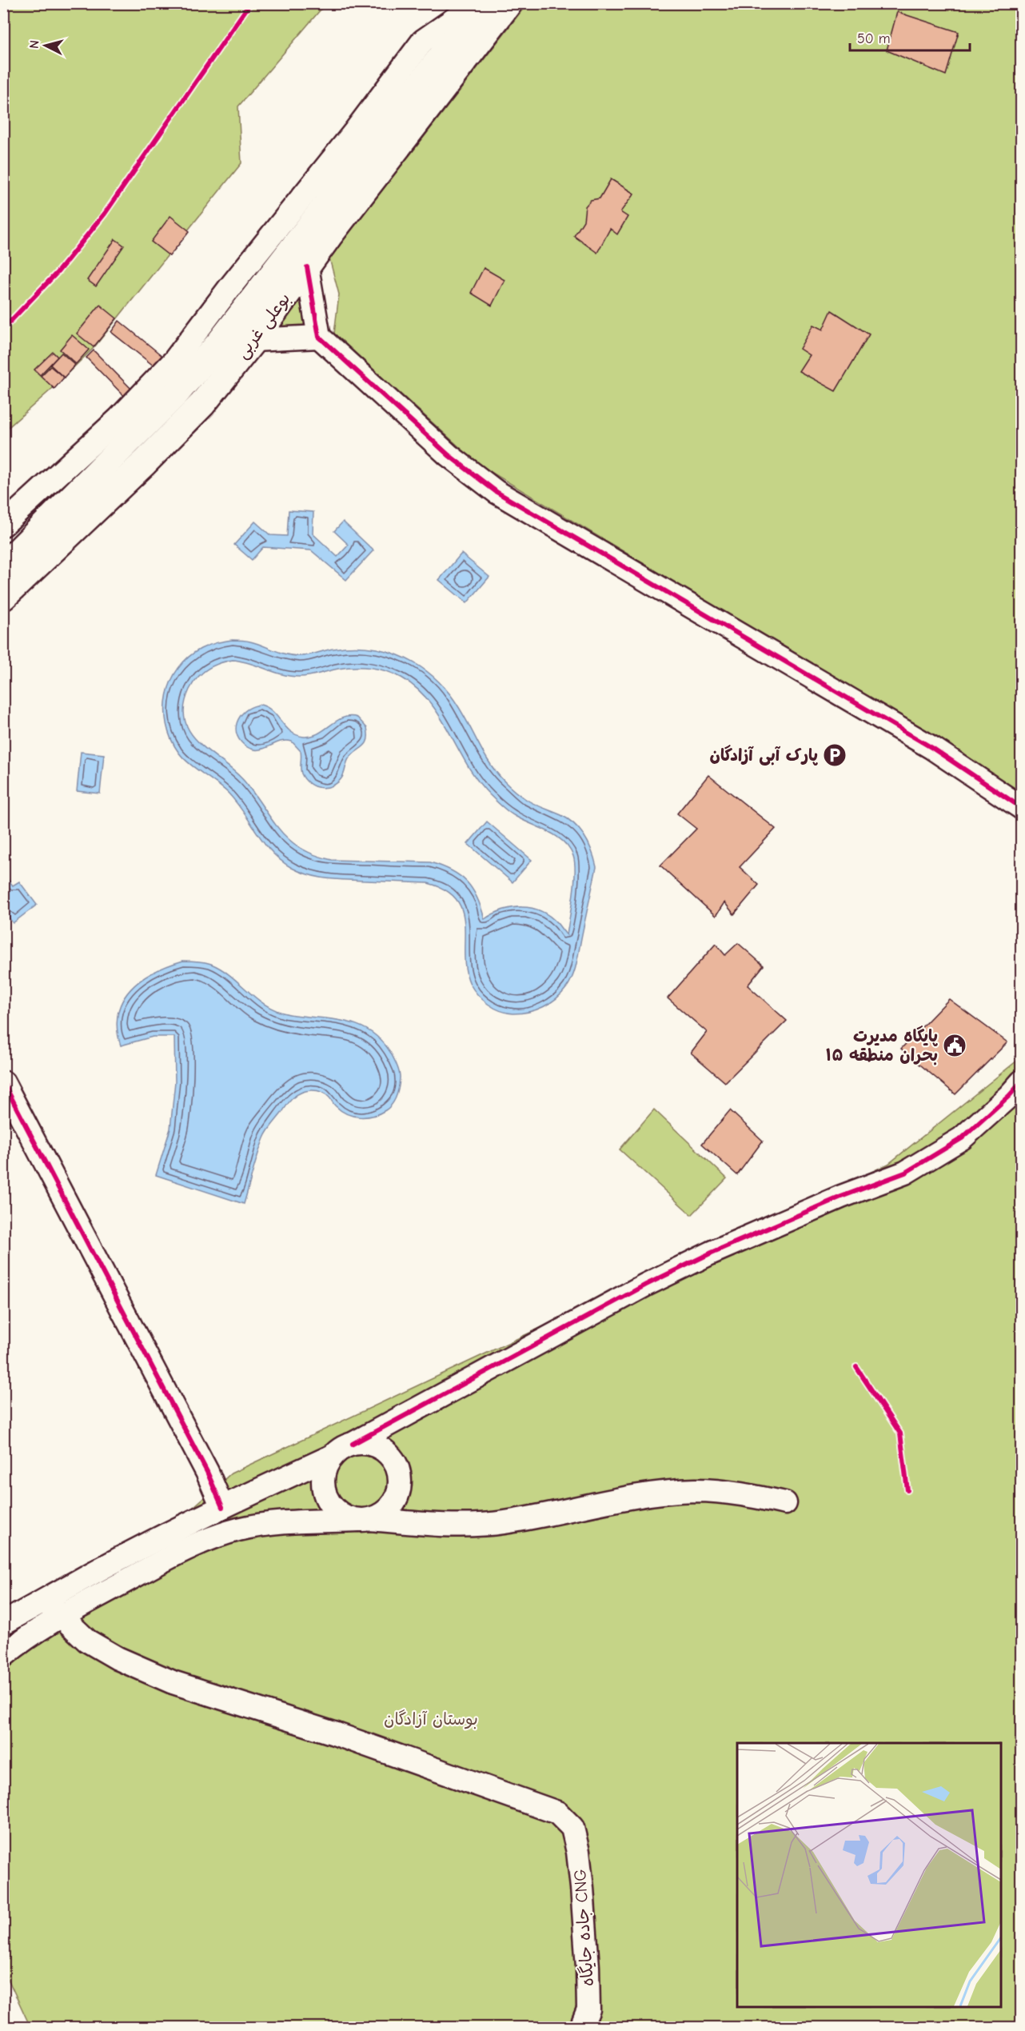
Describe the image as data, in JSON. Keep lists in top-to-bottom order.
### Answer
{
  "streets": {
    "main road": ["بوعلی غربی"],
    "street": ["جاده جایگاه CNG"]
  },
  "parks": ["بوستان آزادگان"],
  "places": {
    "parking": ["پارک آبی آزادگان"],
    "public building": ["پایگاه مدیرت بحران منطقه ۱۵"]
  },
  "scale_bar": "50 m",
  "north": "left"
}
